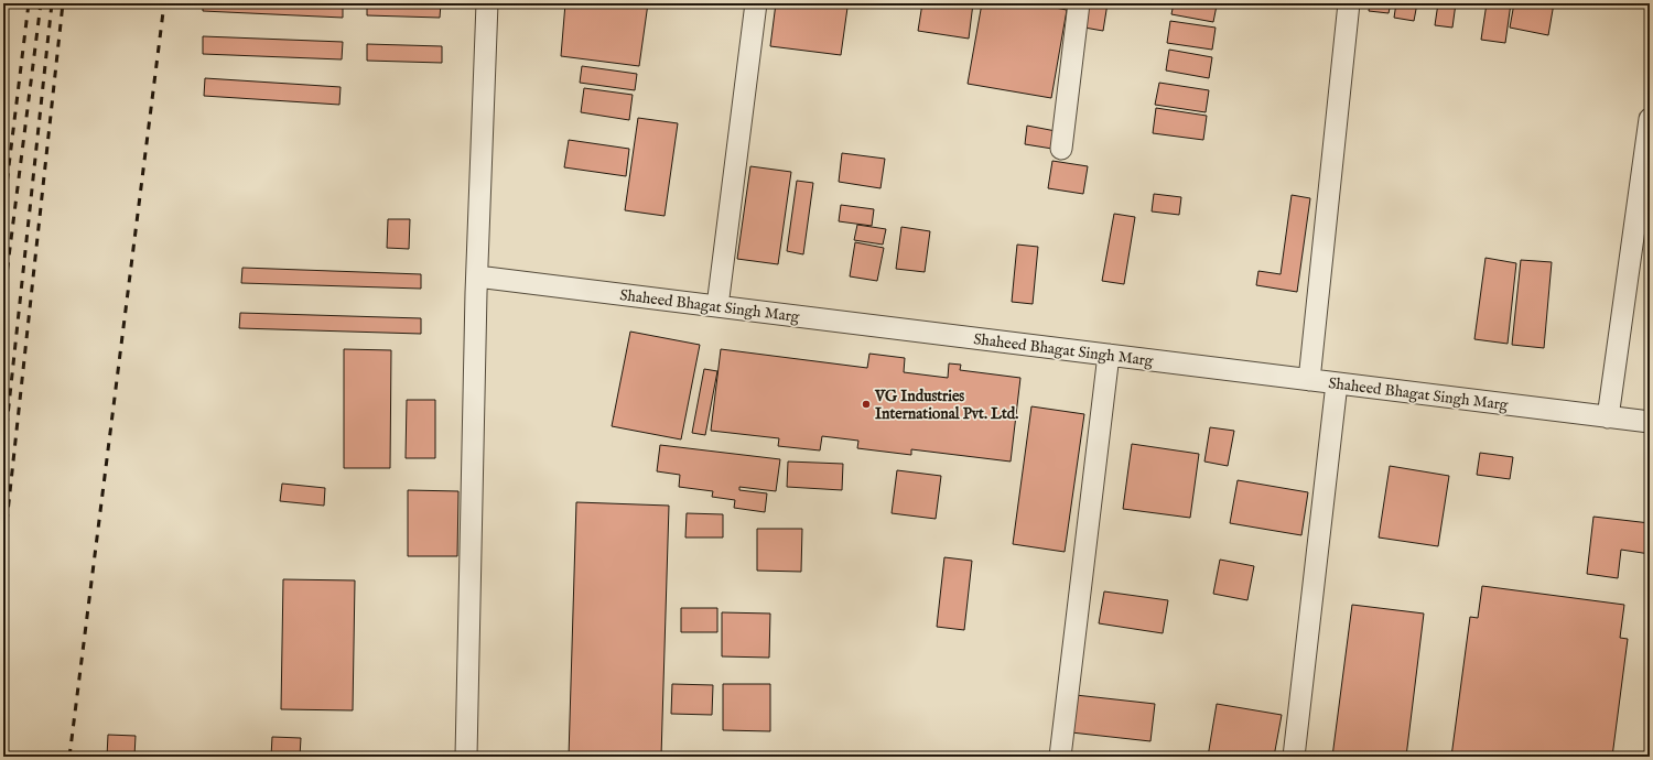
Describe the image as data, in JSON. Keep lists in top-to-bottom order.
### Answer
{
  "streets": {
    "street": ["Shaheed Bhagat Singh Marg"]
  },
  "places": ["VG Industries International Pvt. Ltd."]
}
